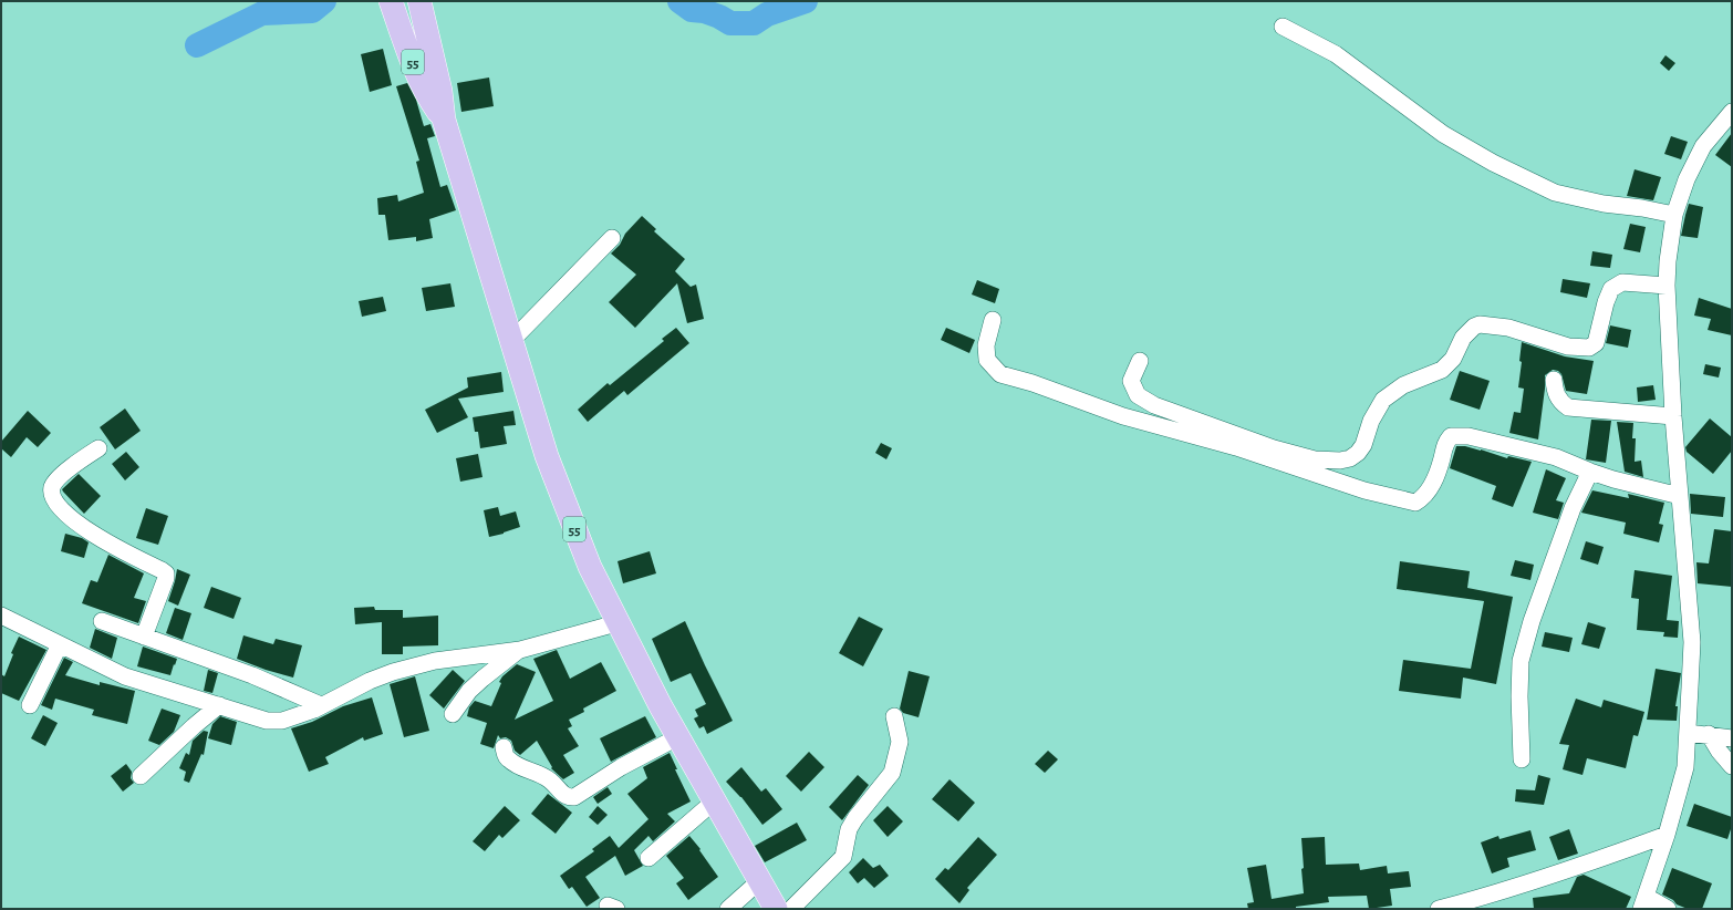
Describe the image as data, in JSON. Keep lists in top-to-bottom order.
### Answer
{
  "streets": {
    "highway": ["55"]
  }
}
